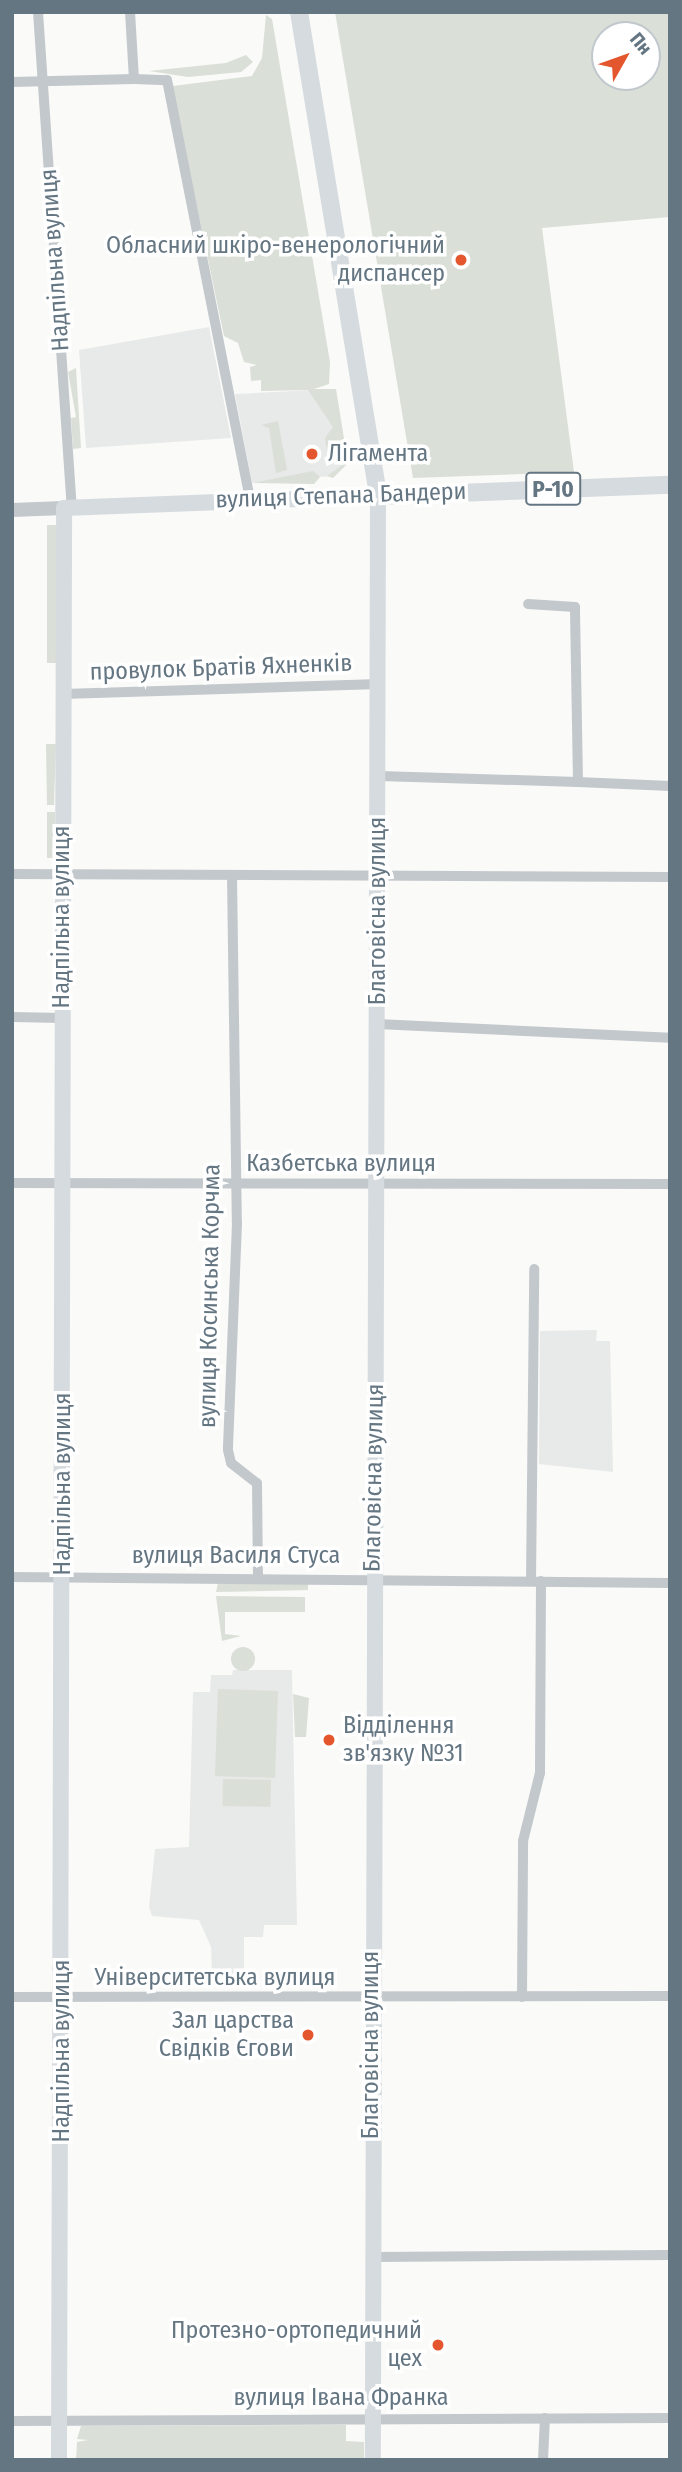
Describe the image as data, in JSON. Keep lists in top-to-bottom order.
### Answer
{
  "streets": {
    "main road": [
      "Надпільна вулиця",
      "Р-10",
      "вулиця Степана Бандери",
      "Благовісна вулиця"
    ],
    "street": [
      "провулок Братів Яхненків",
      "Казбетська вулиця",
      "вулиця Косинська Корчма",
      "вулиця Василя Стуса",
      "Університетська вулиця",
      "вулиця Івана Франка"
    ]
  },
  "crossings": [
    ["Надпільна вулиця", "вулиця Степана Бандери"],
    ["Надпільна вулиця", "провулок Братів Яхненків"],
    ["Надпільна вулиця", "Казбетська вулиця"],
    ["Надпільна вулиця", "вулиця Василя Стуса"],
    ["Надпільна вулиця", "Університетська вулиця"],
    ["Надпільна вулиця", "вулиця Івана Франка"],
    ["вулиця Степана Бандери", "Благовісна вулиця"],
    ["провулок Братів Яхненків", "Благовісна вулиця"],
    ["Благовісна вулиця", "Казбетська вулиця"],
    ["Благовісна вулиця", "вулиця Василя Стуса"],
    ["Благовісна вулиця", "Університетська вулиця"],
    ["Благовісна вулиця", "вулиця Івана Франка"],
    ["Казбетська вулиця", "вулиця Косинська Корчма"],
    ["вулиця Косинська Корчма", "вулиця Василя Стуса"]
  ],
  "places": [
    "Обласний шкіро-венерологічний диспансер",
    "Лігамента",
    "Відділення зв'язку №31",
    "Зал царства Свідків Єгови",
    "Протезно-ортопедичний цех"
  ],
  "north": "top right"
}
